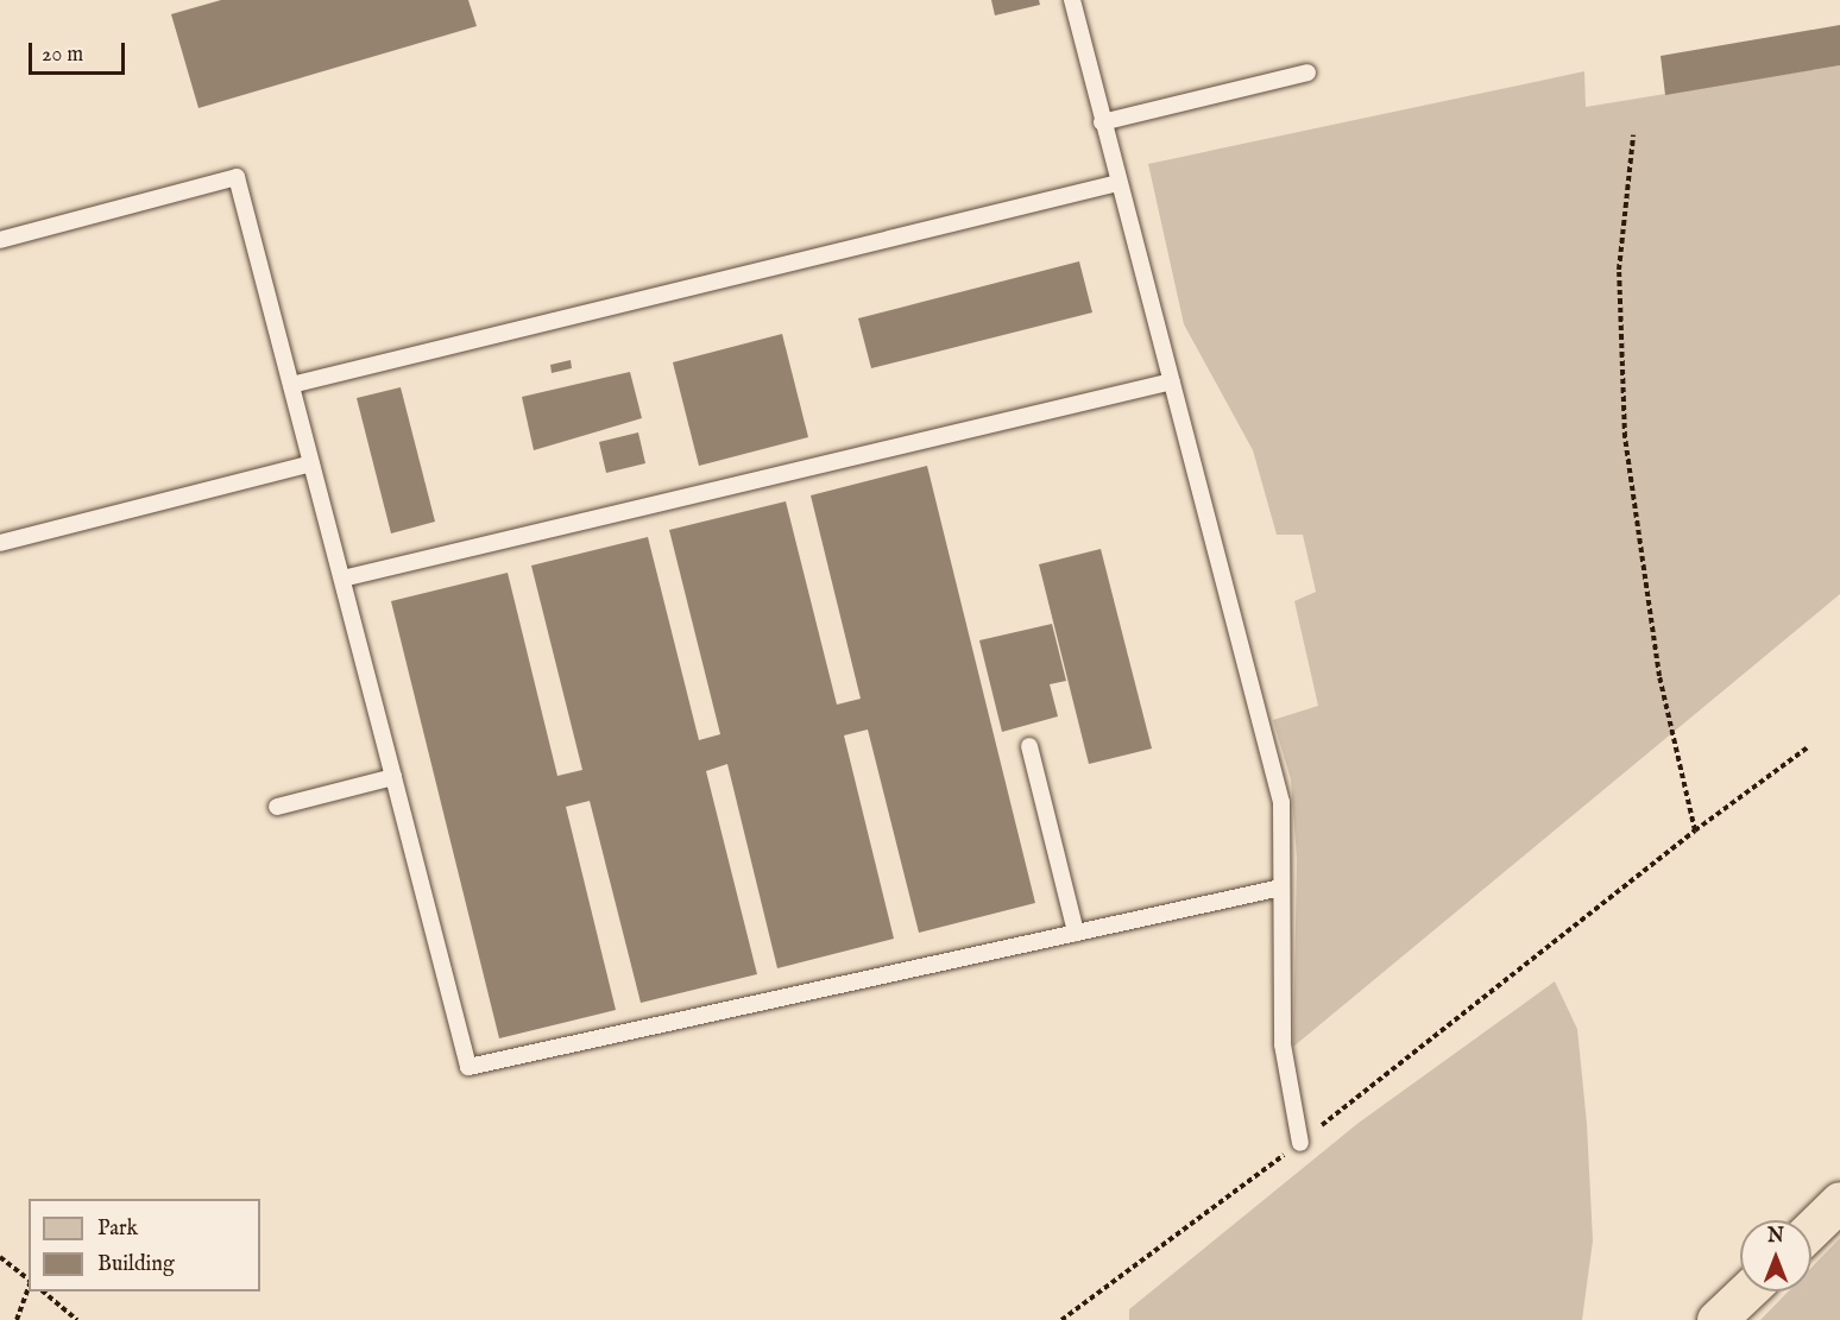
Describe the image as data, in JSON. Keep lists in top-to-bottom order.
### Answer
{
  "legend": ["Park", "Building"],
  "scale_bar": "20 m",
  "north": "top"
}
